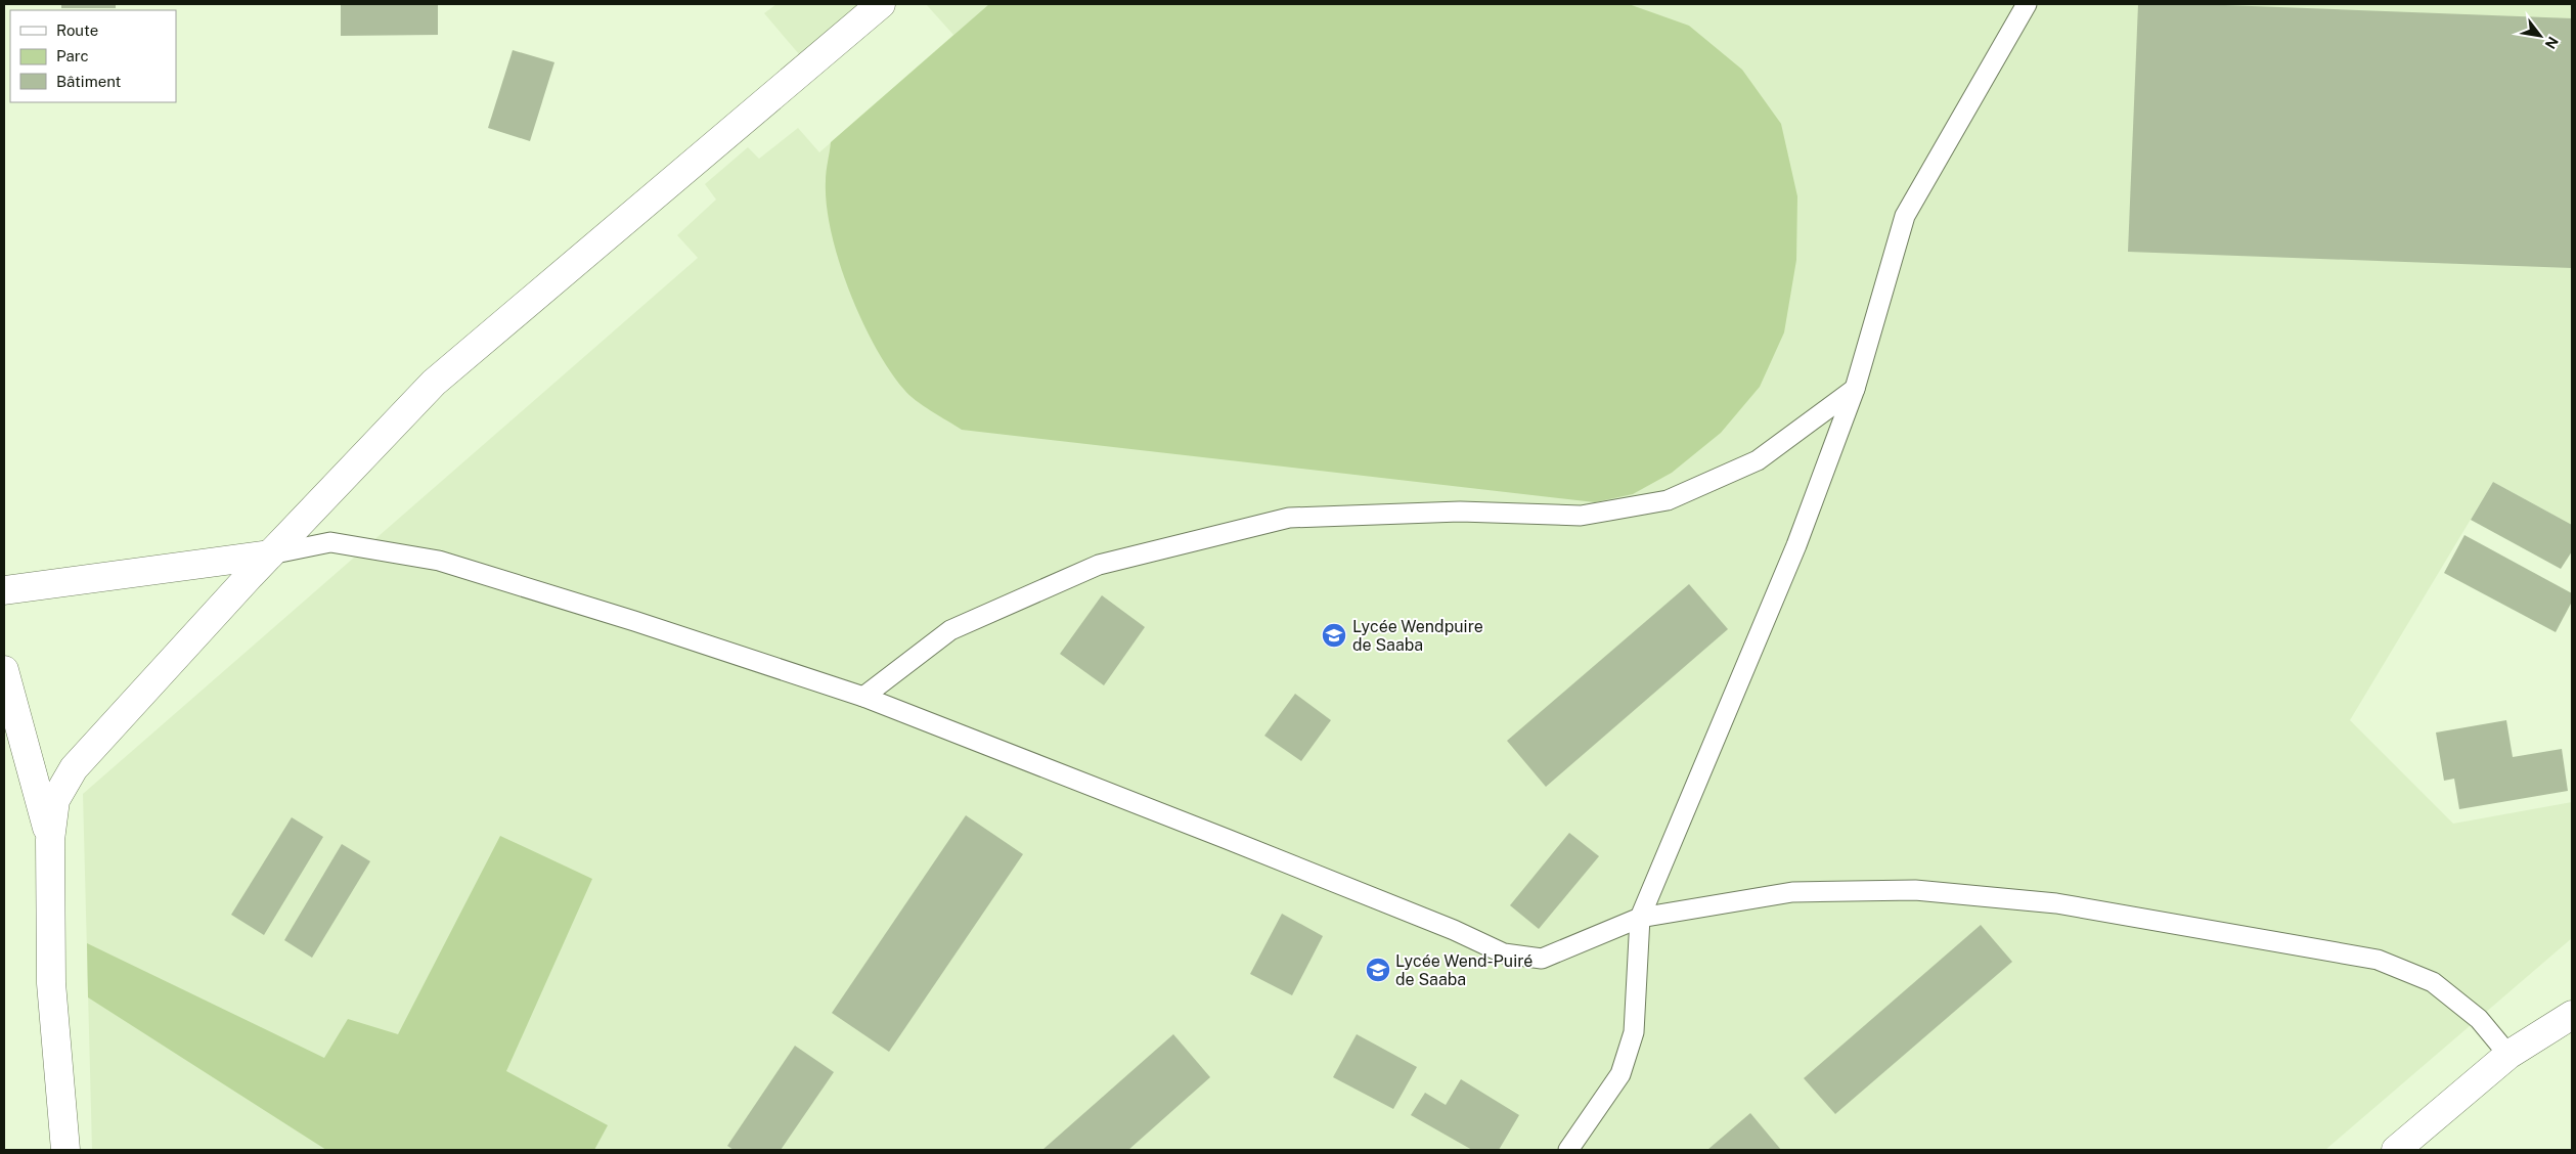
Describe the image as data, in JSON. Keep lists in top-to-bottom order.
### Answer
{
  "places": {
    "school or university": ["Lycée Wendpuire de Saaba", "Lycée Wend-Puiré de Saaba"]
  },
  "legend": ["Route", "Parc", "Bâtiment"],
  "north": "bottom right"
}
